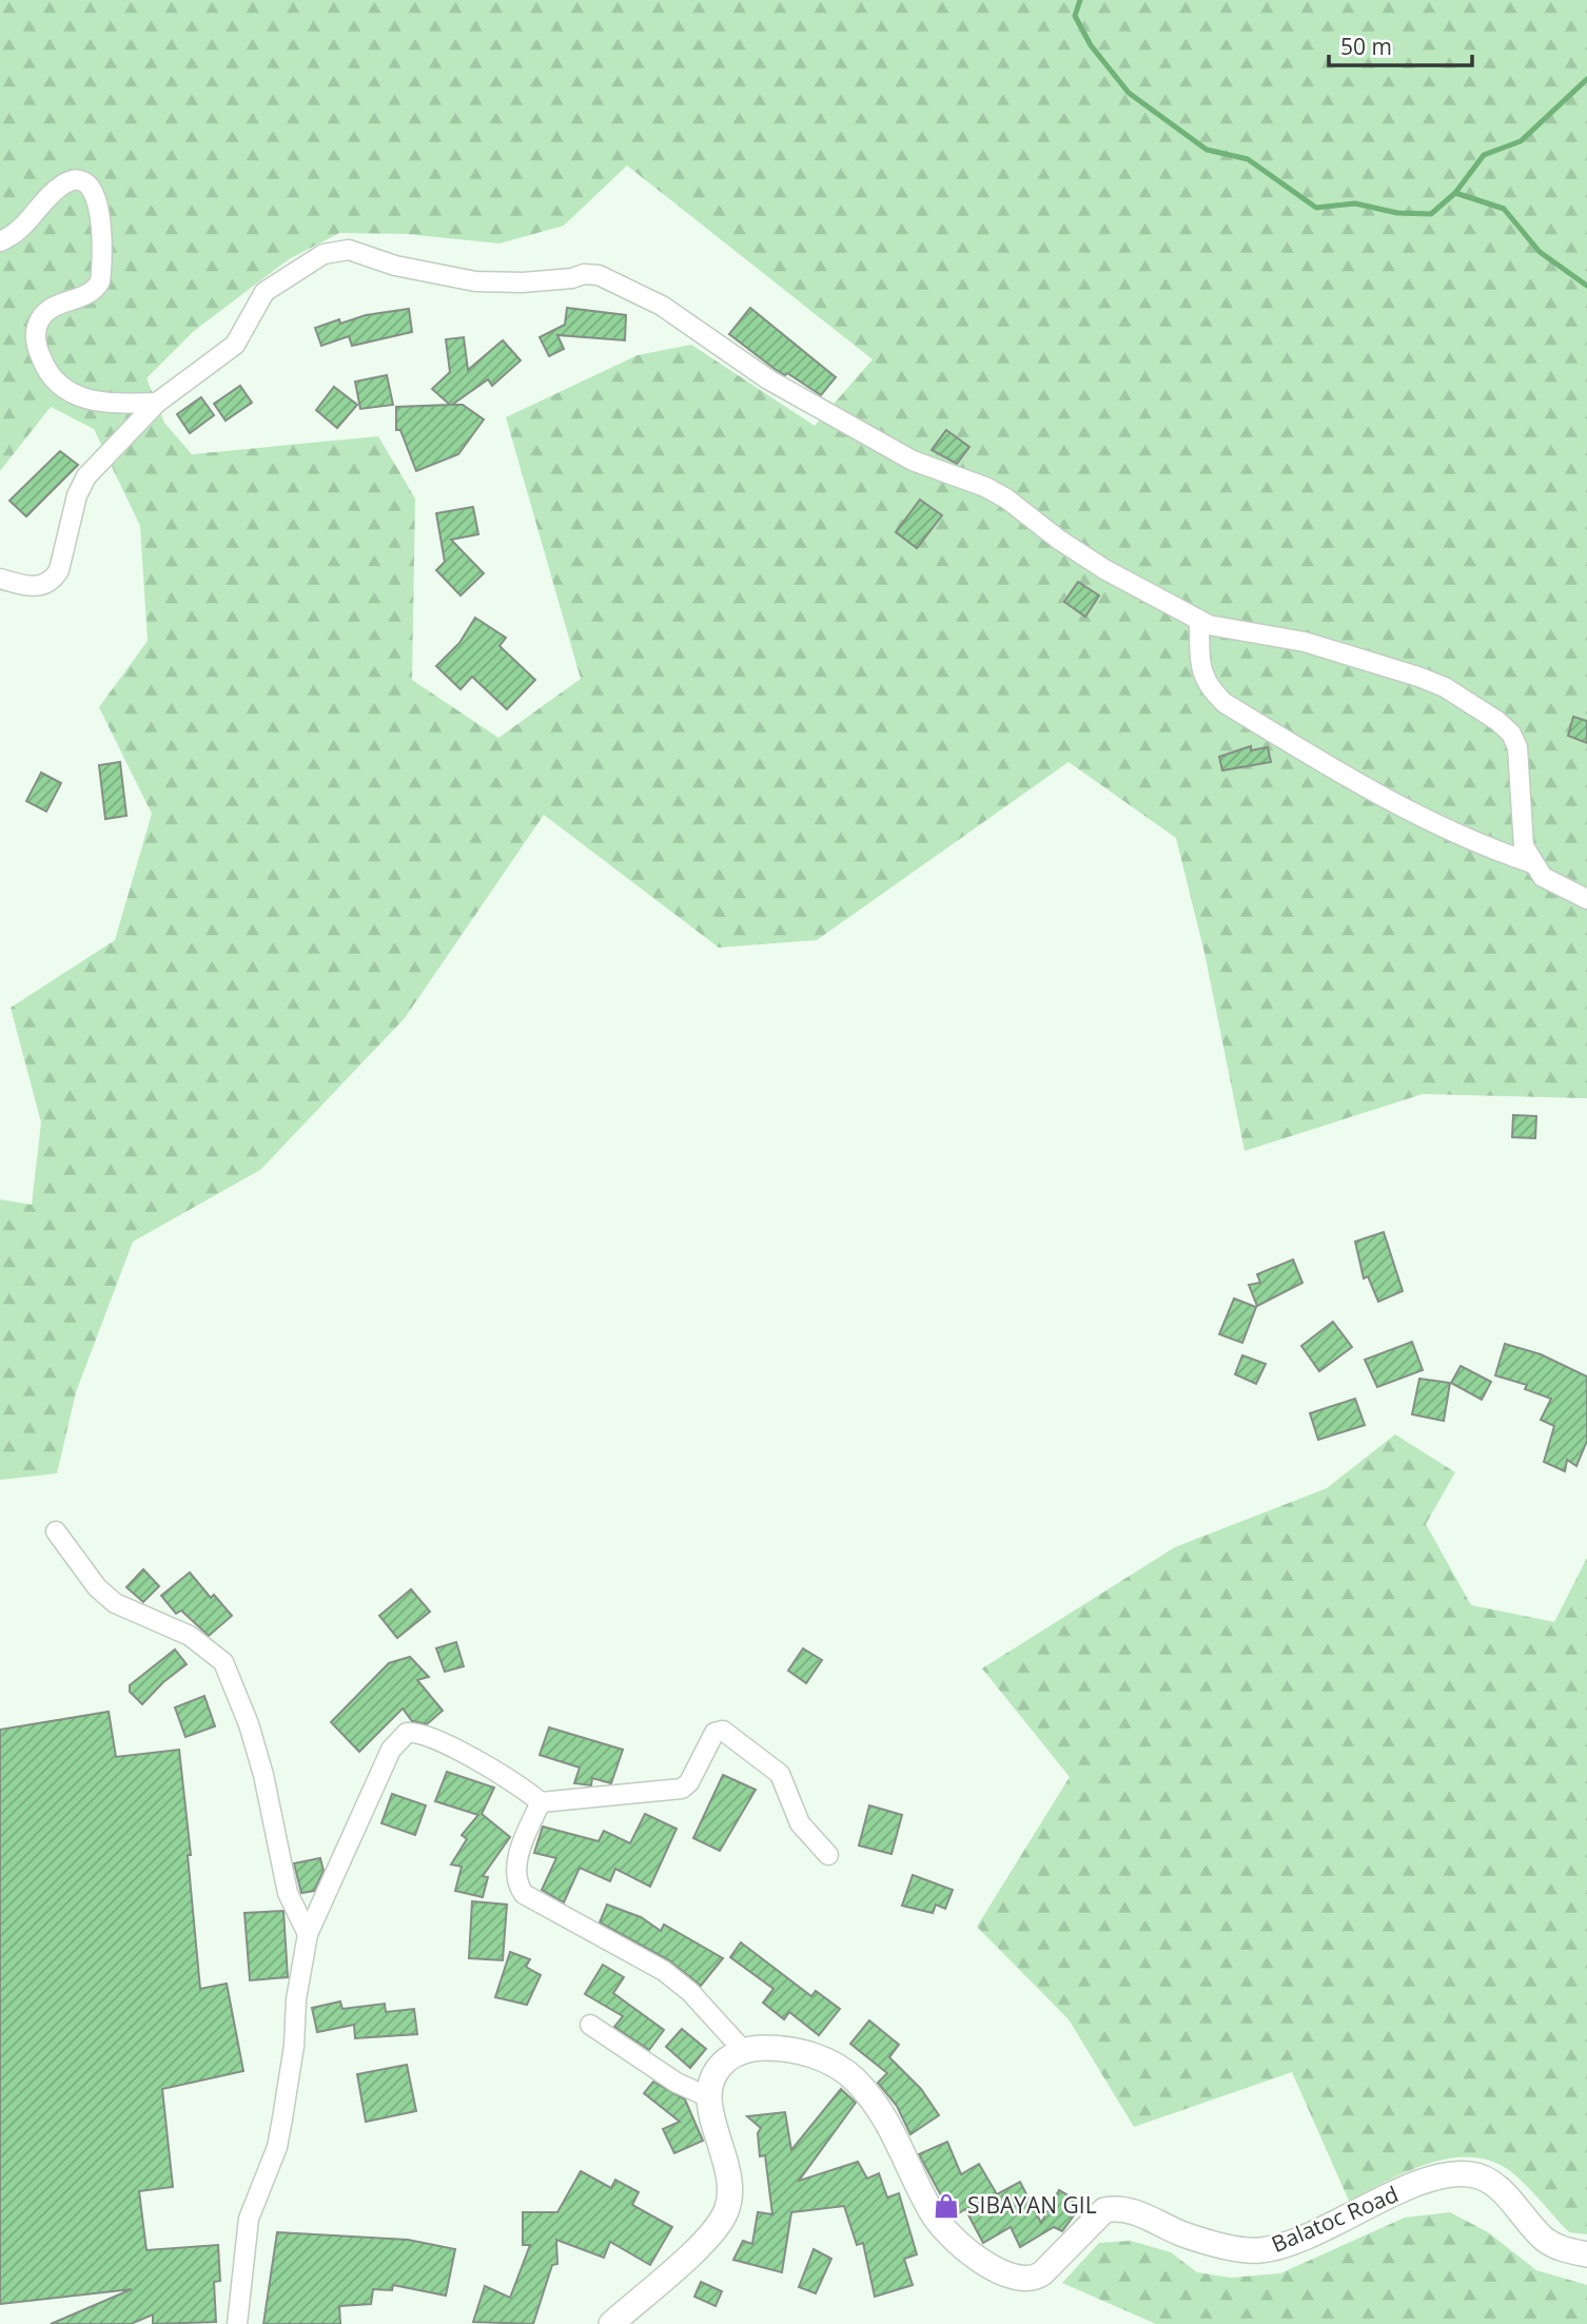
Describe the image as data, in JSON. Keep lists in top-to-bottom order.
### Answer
{
  "streets": {
    "main road": ["Balatoc Road"]
  },
  "places": {
    "shop": ["SIBAYAN GIL"]
  },
  "scale_bar": "50 m"
}
